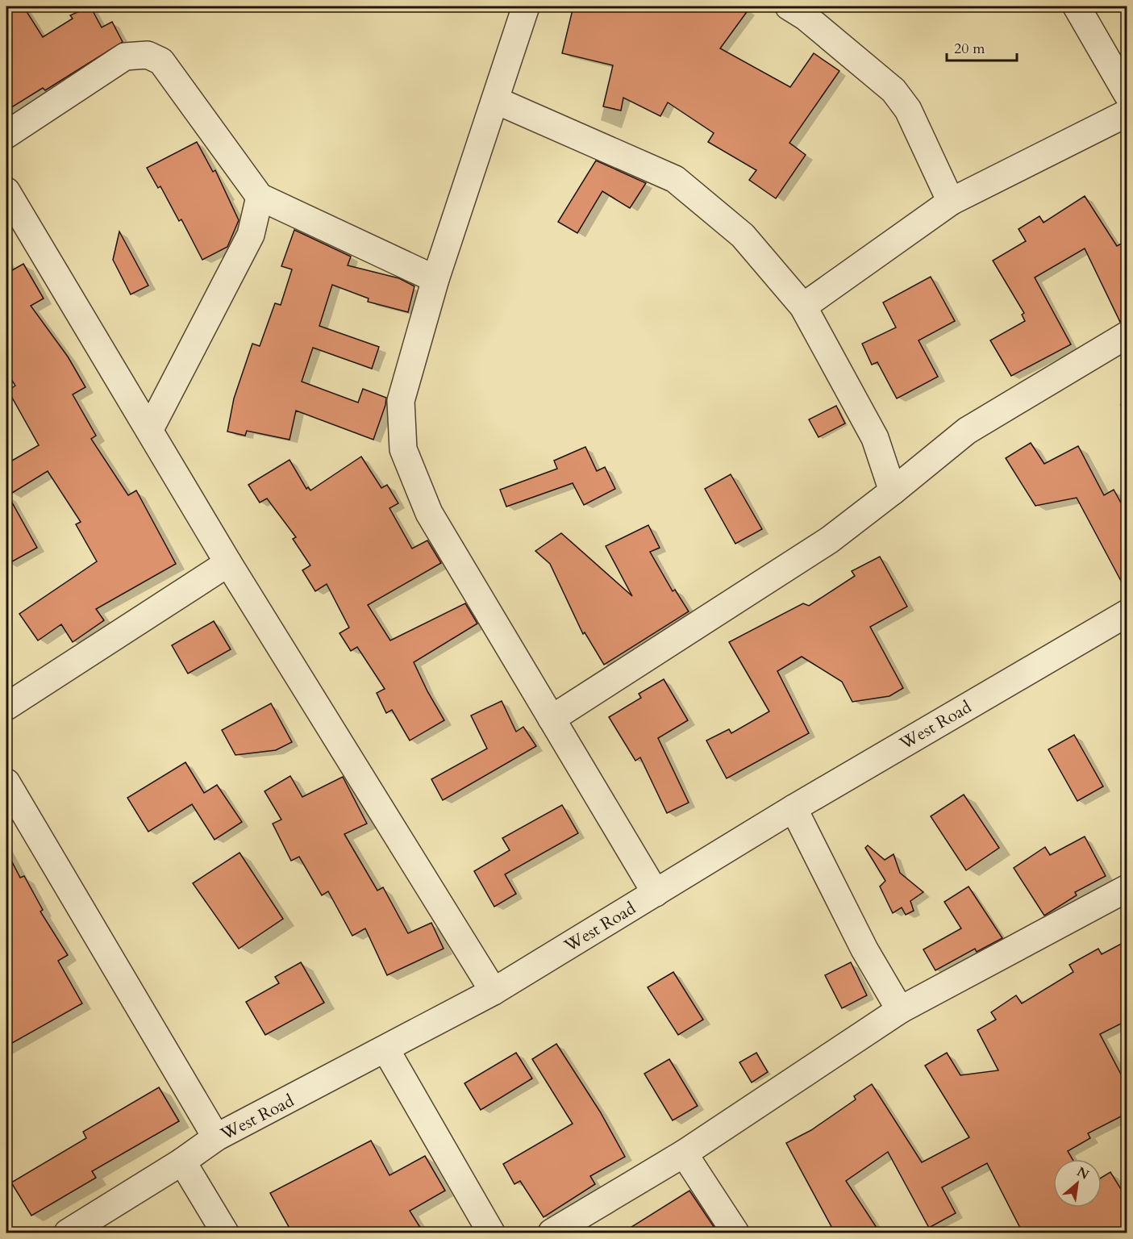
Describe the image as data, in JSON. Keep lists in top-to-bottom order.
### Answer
{
  "streets": {
    "street": ["West Road"]
  },
  "scale_bar": "20 m",
  "north": "top right"
}
